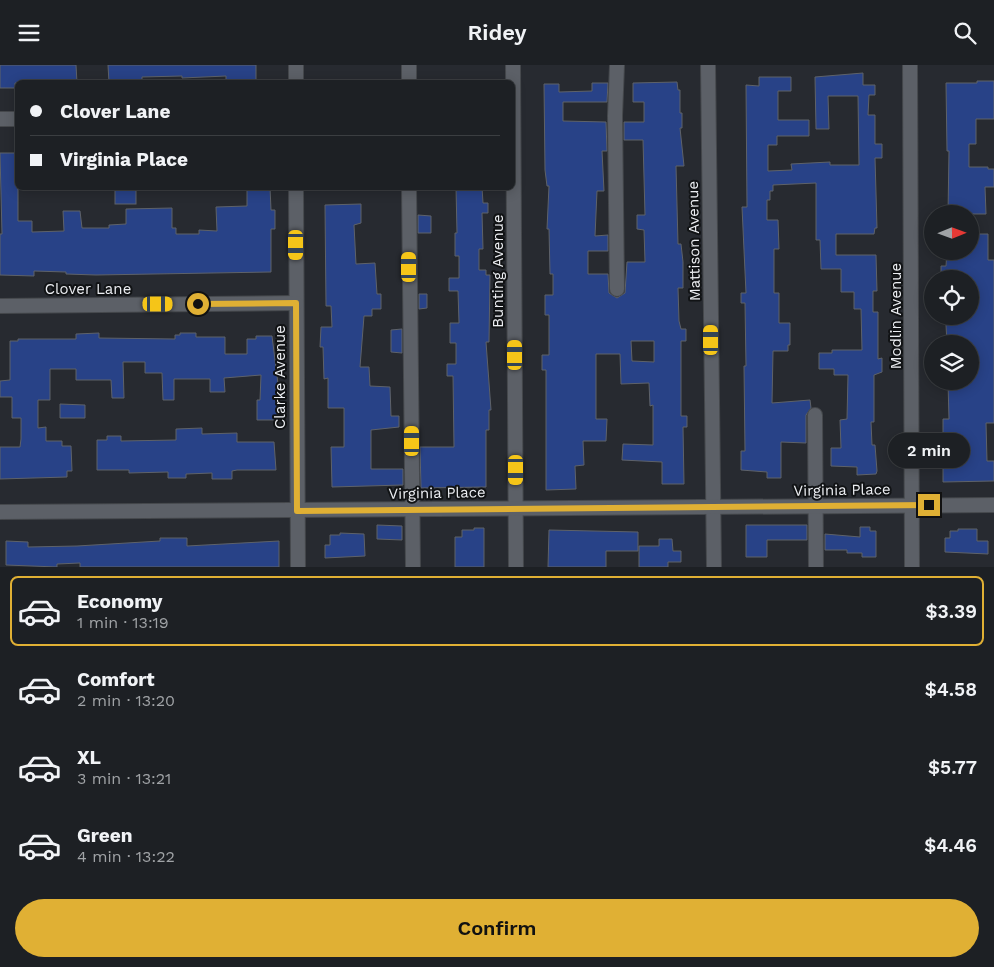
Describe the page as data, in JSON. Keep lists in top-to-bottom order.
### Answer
{
  "streets": {
    "street": [
      "Mattison Avenue",
      "Bunting Avenue",
      "Clover Lane",
      "Modlin Avenue",
      "Clarke Avenue",
      "Virginia Place"
    ]
  },
  "crossings": [
    ["Mattison Avenue", "Virginia Place"],
    ["Bunting Avenue", "Virginia Place"],
    ["Clover Lane", "Clarke Avenue"],
    ["Modlin Avenue", "Virginia Place"],
    ["Clarke Avenue", "Virginia Place"]
  ],
  "north": "right",
  "page": {
    "header": "Ridey",
    "banner": ["Clover Lane", "Virginia Place"],
    "bubble": "2 min",
    "list": [
      {
        "name": "Economy",
        "note": "1 min · 13:19",
        "value": "$3.39"
      },
      {
        "name": "Comfort",
        "note": "2 min · 13:20",
        "value": "$4.58"
      },
      {
        "name": "XL",
        "note": "3 min · 13:21",
        "value": "$5.77"
      },
      {
        "name": "Green",
        "note": "4 min · 13:22",
        "value": "$4.46"
      }
    ],
    "buttons": "Confirm"
  }
}
